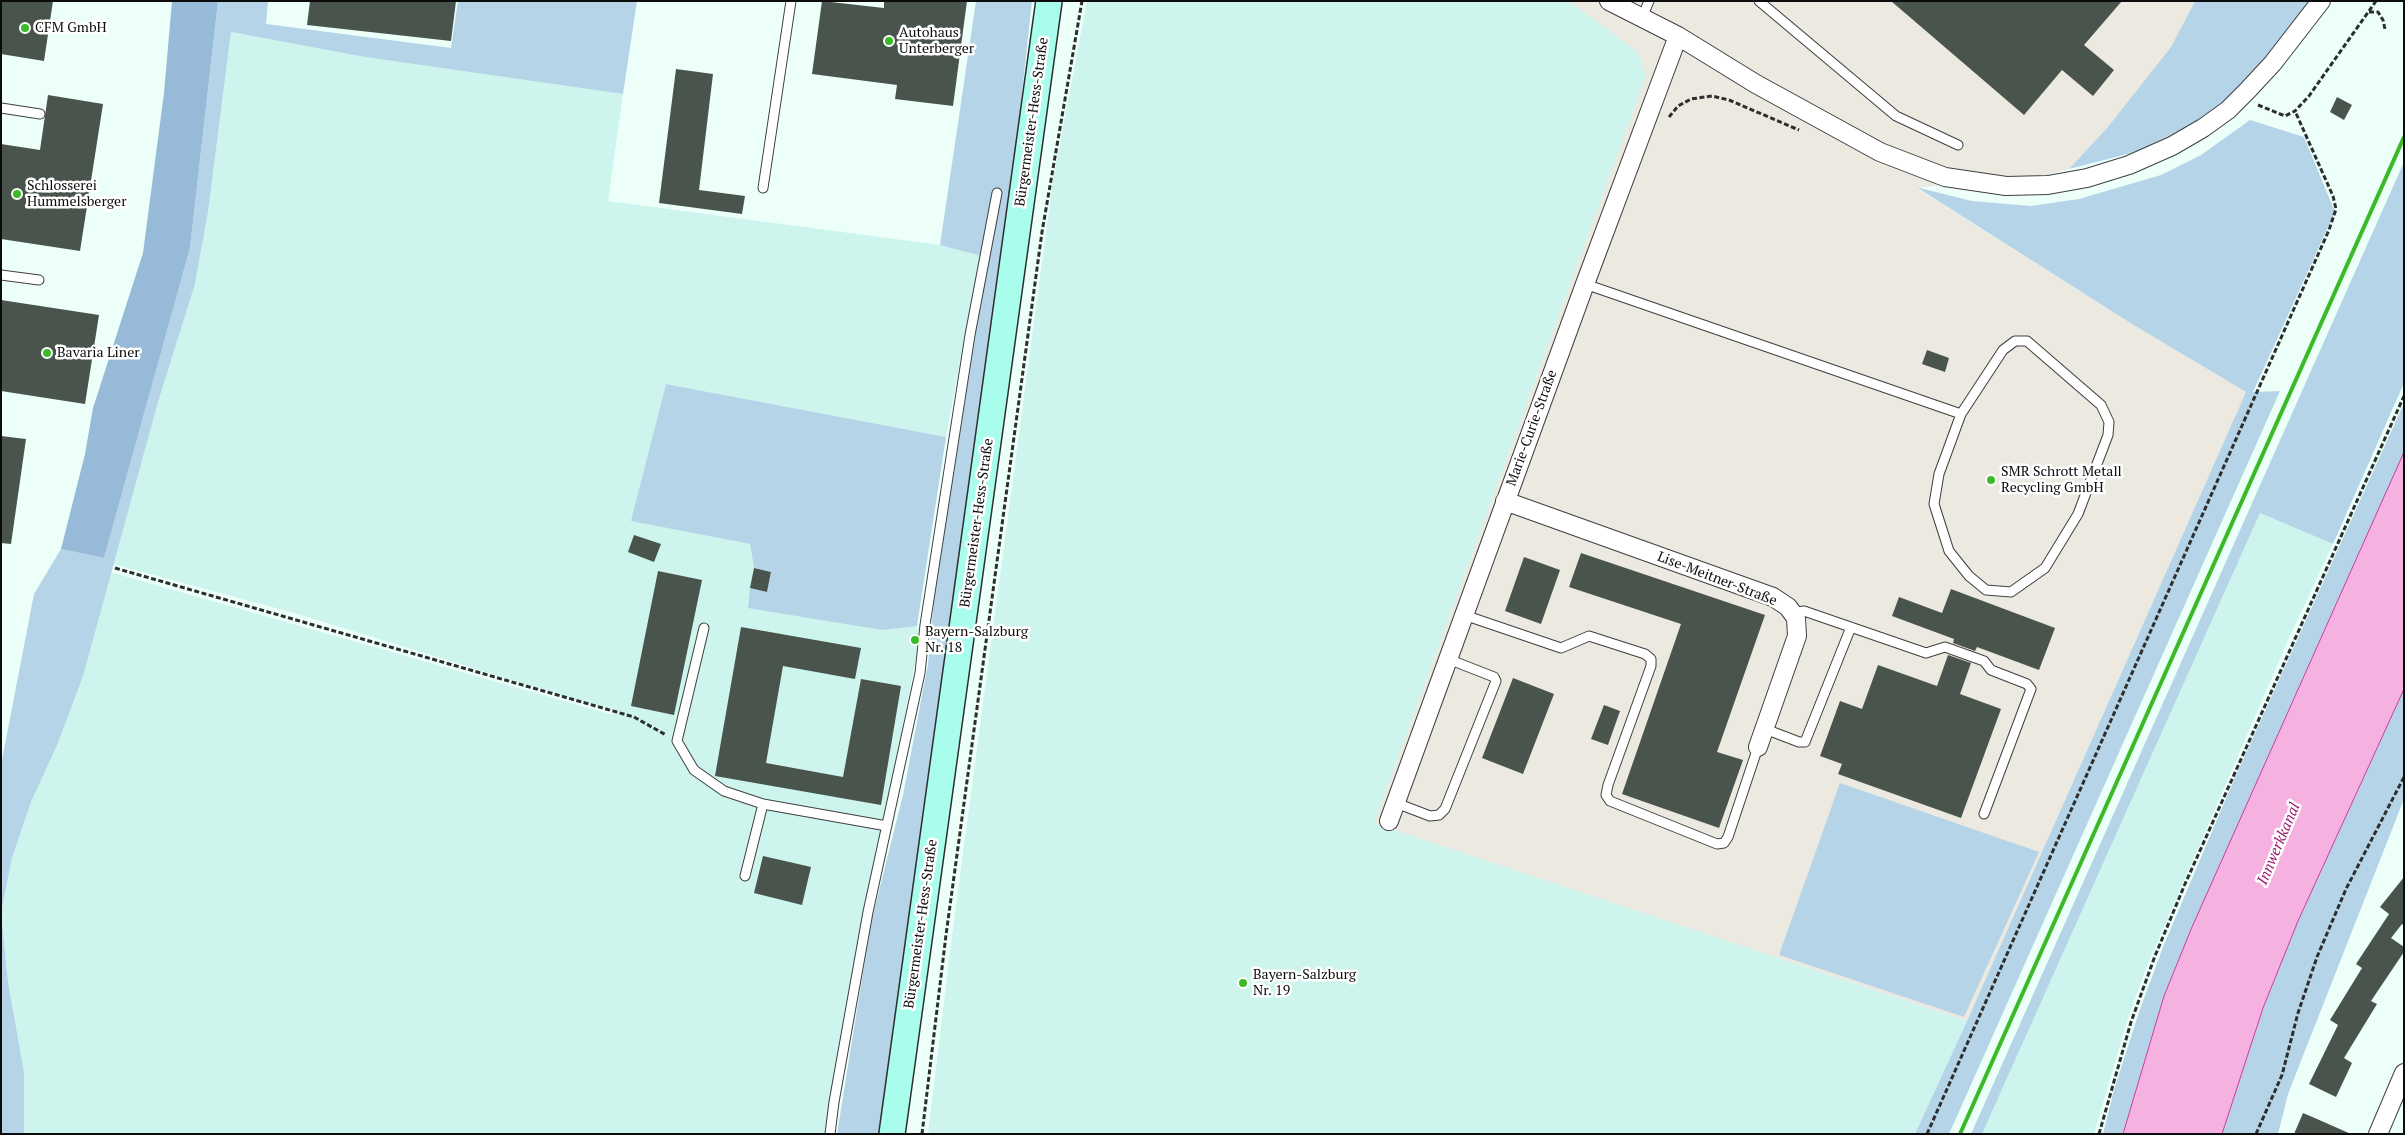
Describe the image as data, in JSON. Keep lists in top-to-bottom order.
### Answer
{
  "streets": {
    "main road": ["Bürgermeister-Hess-Straße"],
    "street": ["Marie-Curie-Straße", "Lise-Meitner-Straße"]
  },
  "crossings": [
    ["Marie-Curie-Straße", "Lise-Meitner-Straße"]
  ],
  "water": ["Innwerkkanal"],
  "places": [
    "CFM GmbH",
    "Autohaus Unterberger",
    "Schlosserei Hummelsberger",
    "Bavaria Liner",
    "SMR Schrott Metall Recycling GmbH",
    "Bayern-Salzburg Nr. 18",
    "Bayern-Salzburg Nr. 19"
  ]
}
